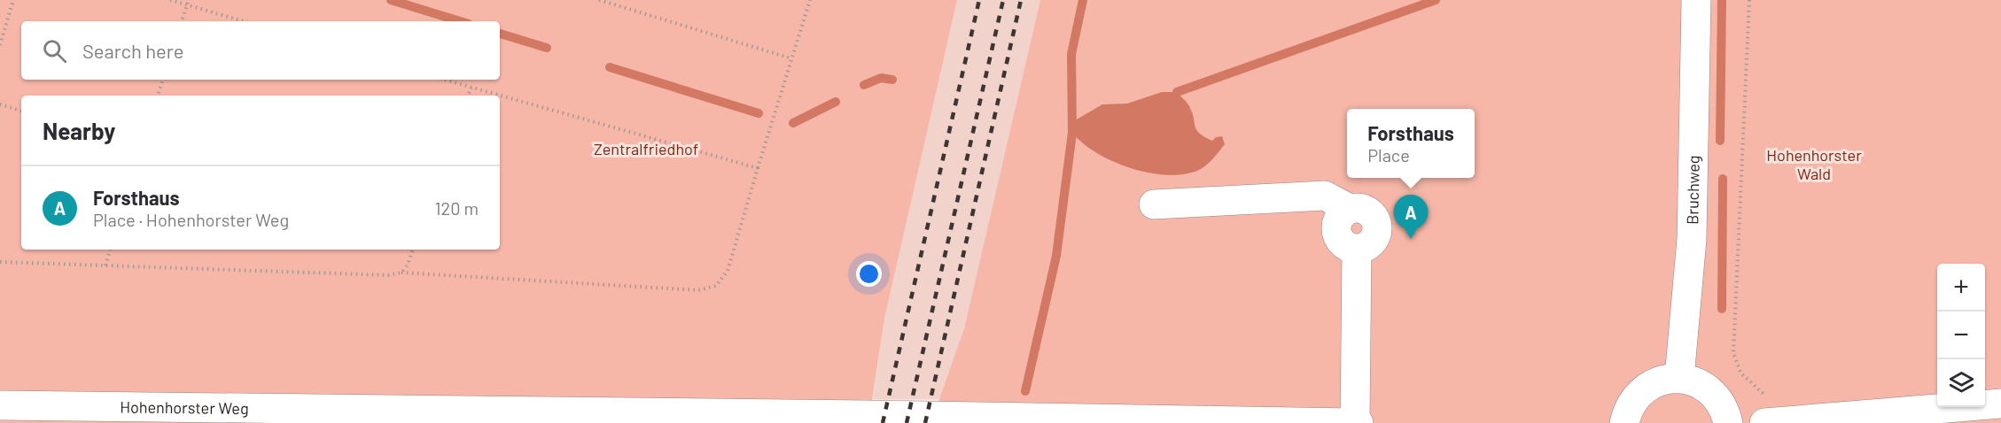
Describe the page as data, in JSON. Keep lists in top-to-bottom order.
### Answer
{
  "streets": {
    "street": ["Bruchweg", "Hohenhorster Weg"]
  },
  "parks": ["Zentralfriedhof", "Hohenhorster Wald"],
  "page": {
    "search": "Search here",
    "heading": "Nearby",
    "popup": ["Forsthaus", "Place"],
    "list": [
      {
        "mark": "A",
        "name": "Forsthaus",
        "note": "Place · Hohenhorster Weg",
        "value": "120 m"
      }
    ],
    "pins": "A",
    "map_buttons": ["+", "−"]
  }
}
